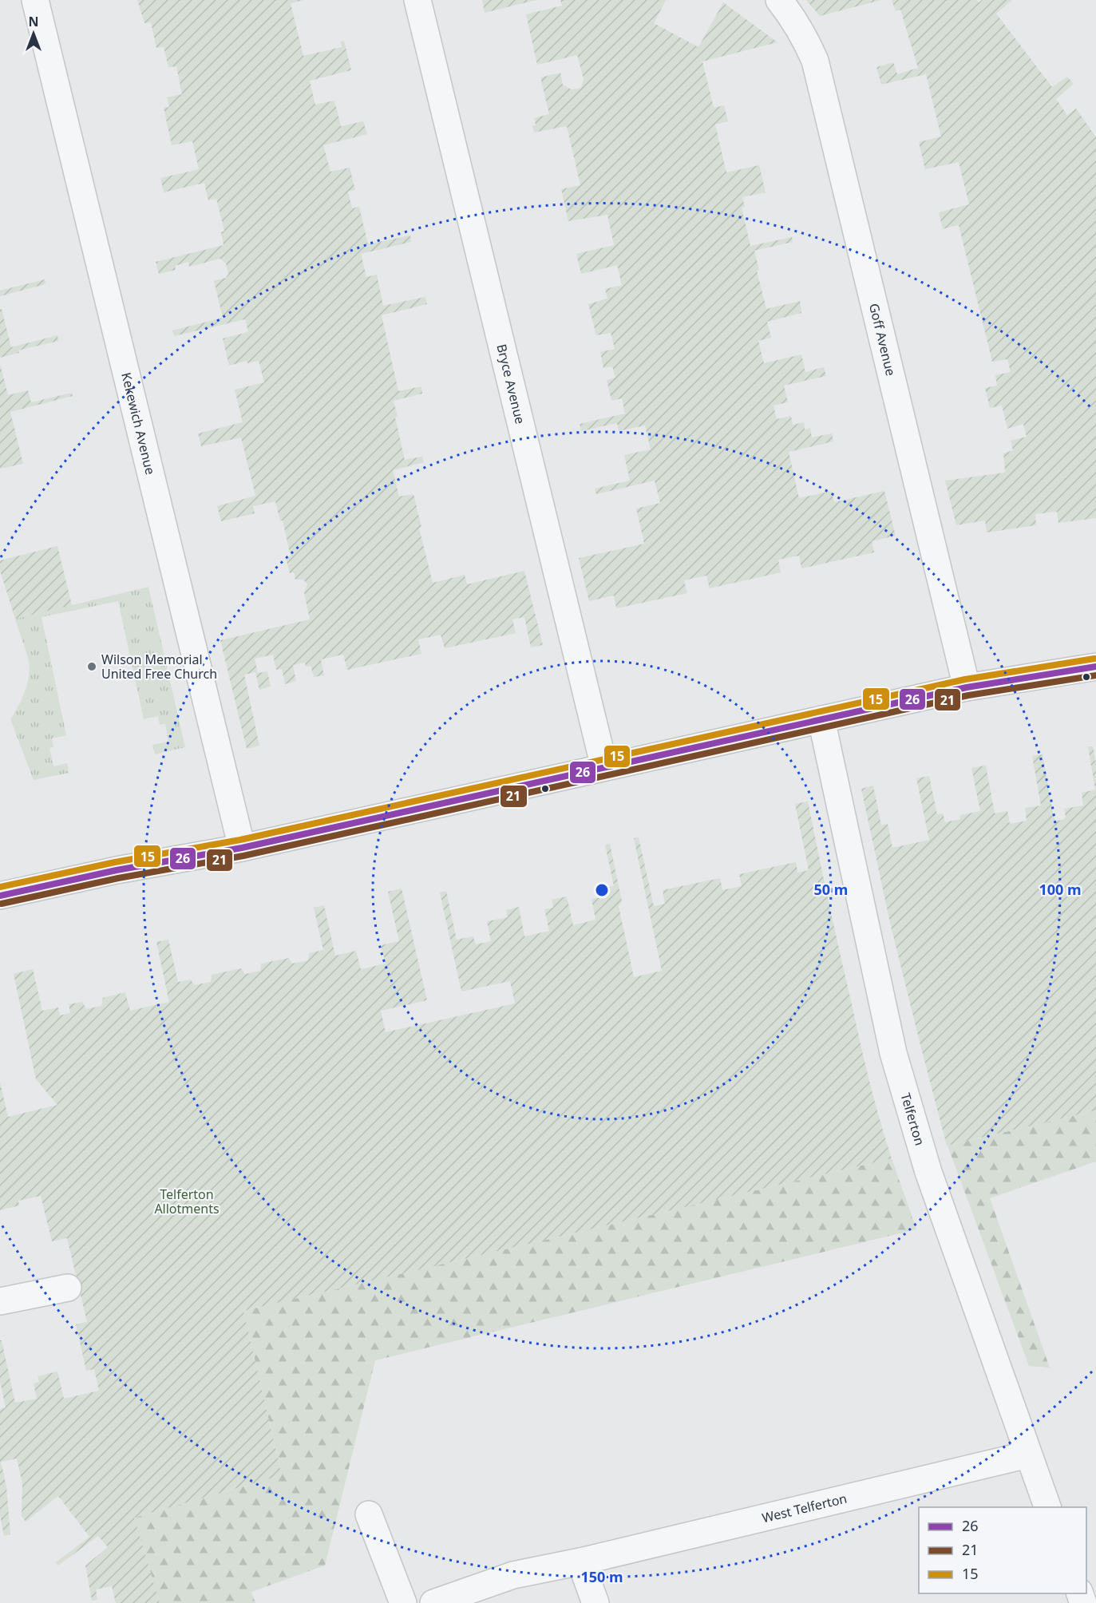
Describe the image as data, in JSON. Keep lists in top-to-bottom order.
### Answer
{
  "streets": {
    "street": [
      "Goff Avenue",
      "Bryce Avenue",
      "Kekewich Avenue",
      "Telferton",
      "West Telferton"
    ]
  },
  "crossings": [
    ["Telferton", "West Telferton"]
  ],
  "parks": ["Telferton Allotments"],
  "places": ["Wilson Memorial United Free Church"],
  "lines": ["transit line 15", "transit line 26", "transit line 21"],
  "legend": ["26", "21", "15"],
  "north": "top",
  "rings": ["50 m", "100 m", "150 m"]
}
